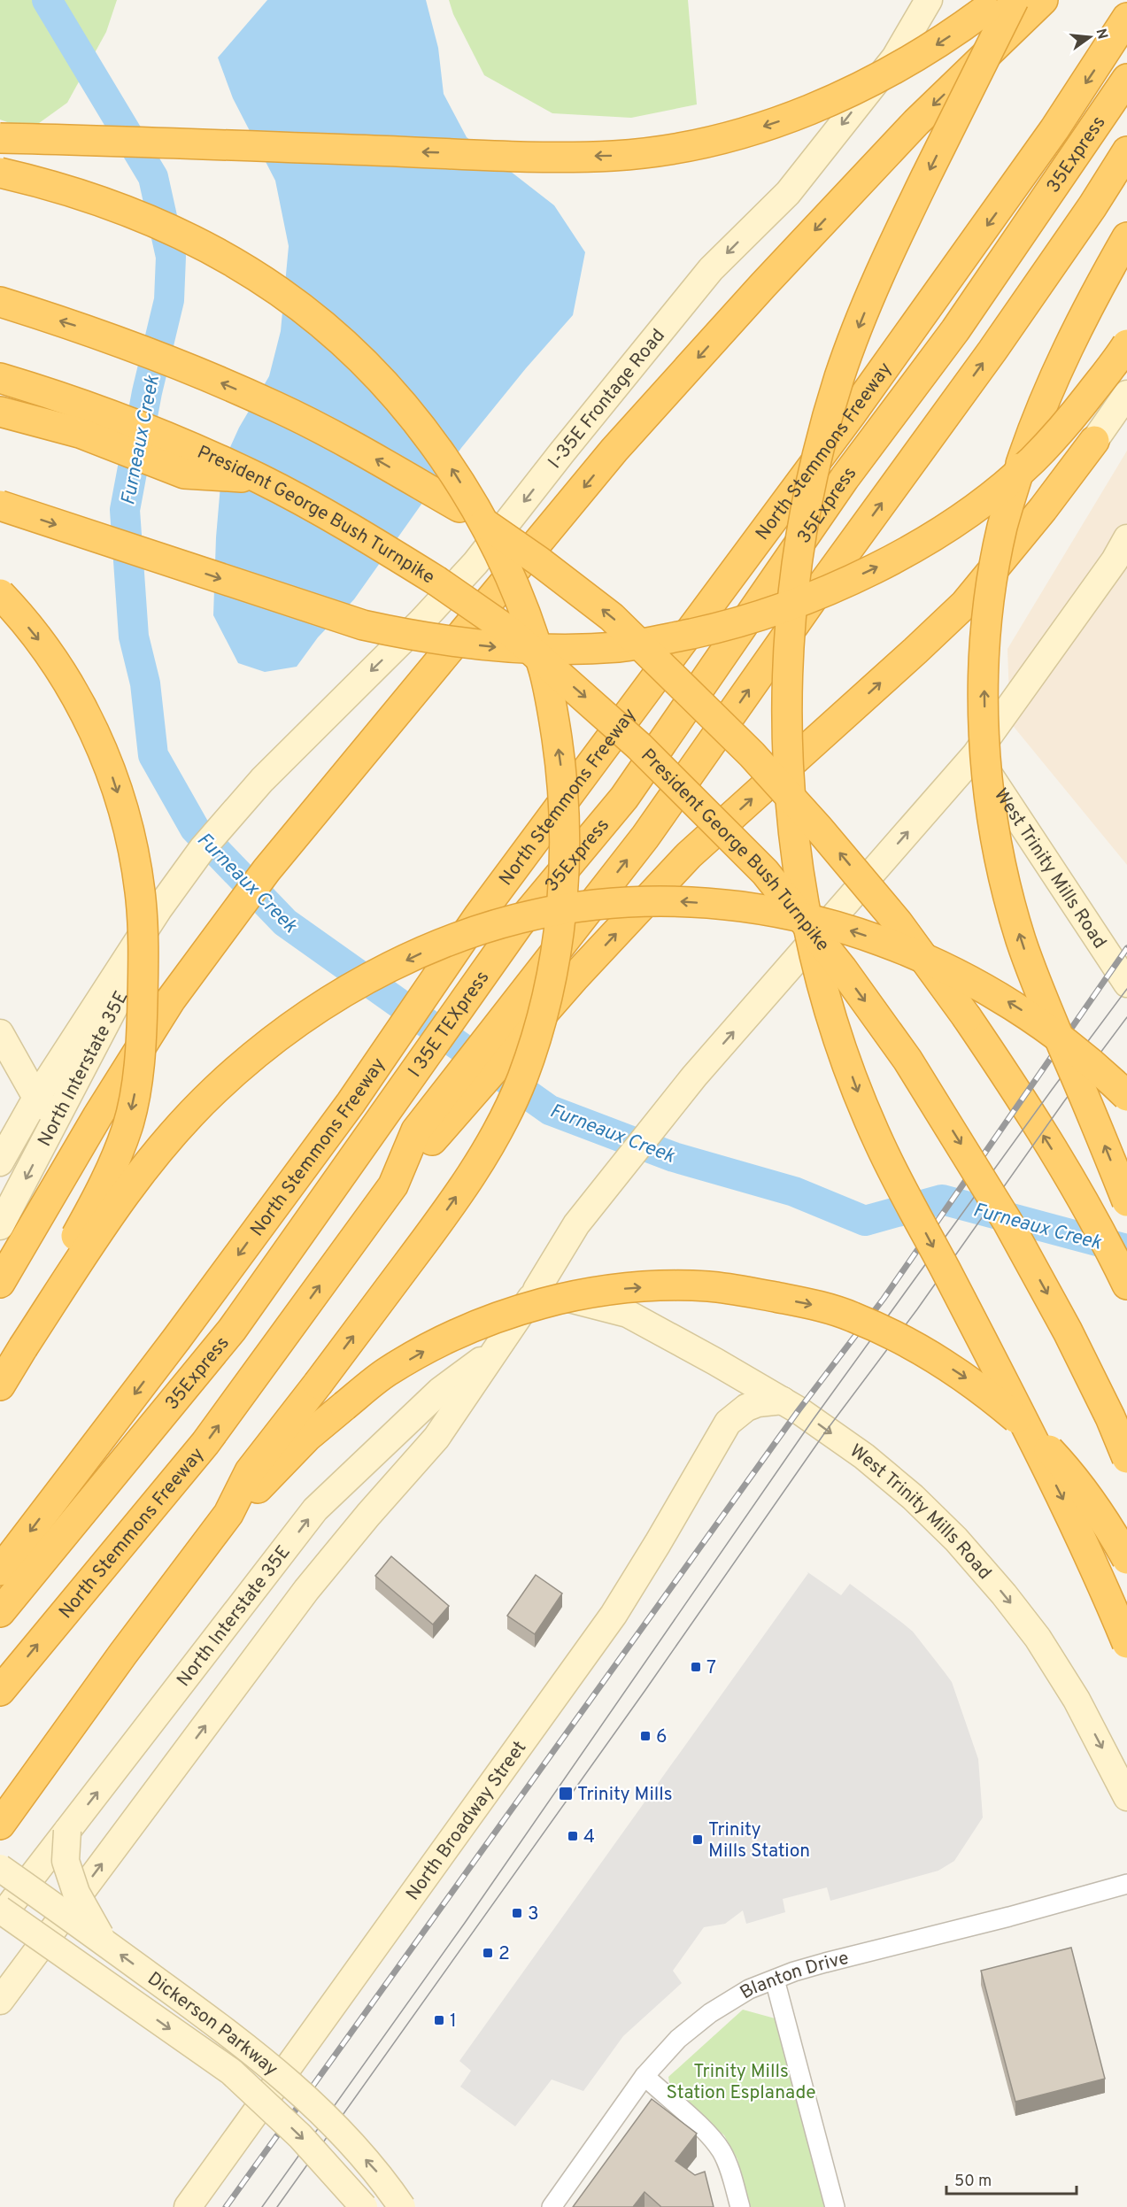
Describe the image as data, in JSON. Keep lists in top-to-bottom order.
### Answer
{
  "streets": {
    "highway": [
      "35Express",
      "North Stemmons Freeway",
      "President George Bush Turnpike",
      "I 35E TEXpress"
    ],
    "main road": [
      "I-35E Frontage Road",
      "West Trinity Mills Road",
      "North Interstate 35E",
      "North Broadway Street",
      "Dickerson Parkway"
    ],
    "street": ["Blanton Drive"]
  },
  "crossings": [
    ["35Express", "I 35E TEXpress"],
    ["I-35E Frontage Road", "North Interstate 35E"],
    ["West Trinity Mills Road", "North Broadway Street"],
    ["North Interstate 35E", "Dickerson Parkway"]
  ],
  "one_way": ["I-35E Frontage Road", "West Trinity Mills Road"],
  "water": ["Furneaux Creek"],
  "parks": ["Trinity Mills Station Esplanade"],
  "places": {
    "transit": [
      "7",
      "6",
      "Trinity Mills",
      "4",
      "Trinity Mills Station",
      "3",
      "2",
      "1"
    ]
  },
  "scale_bar": "50 m",
  "north": "right"
}
